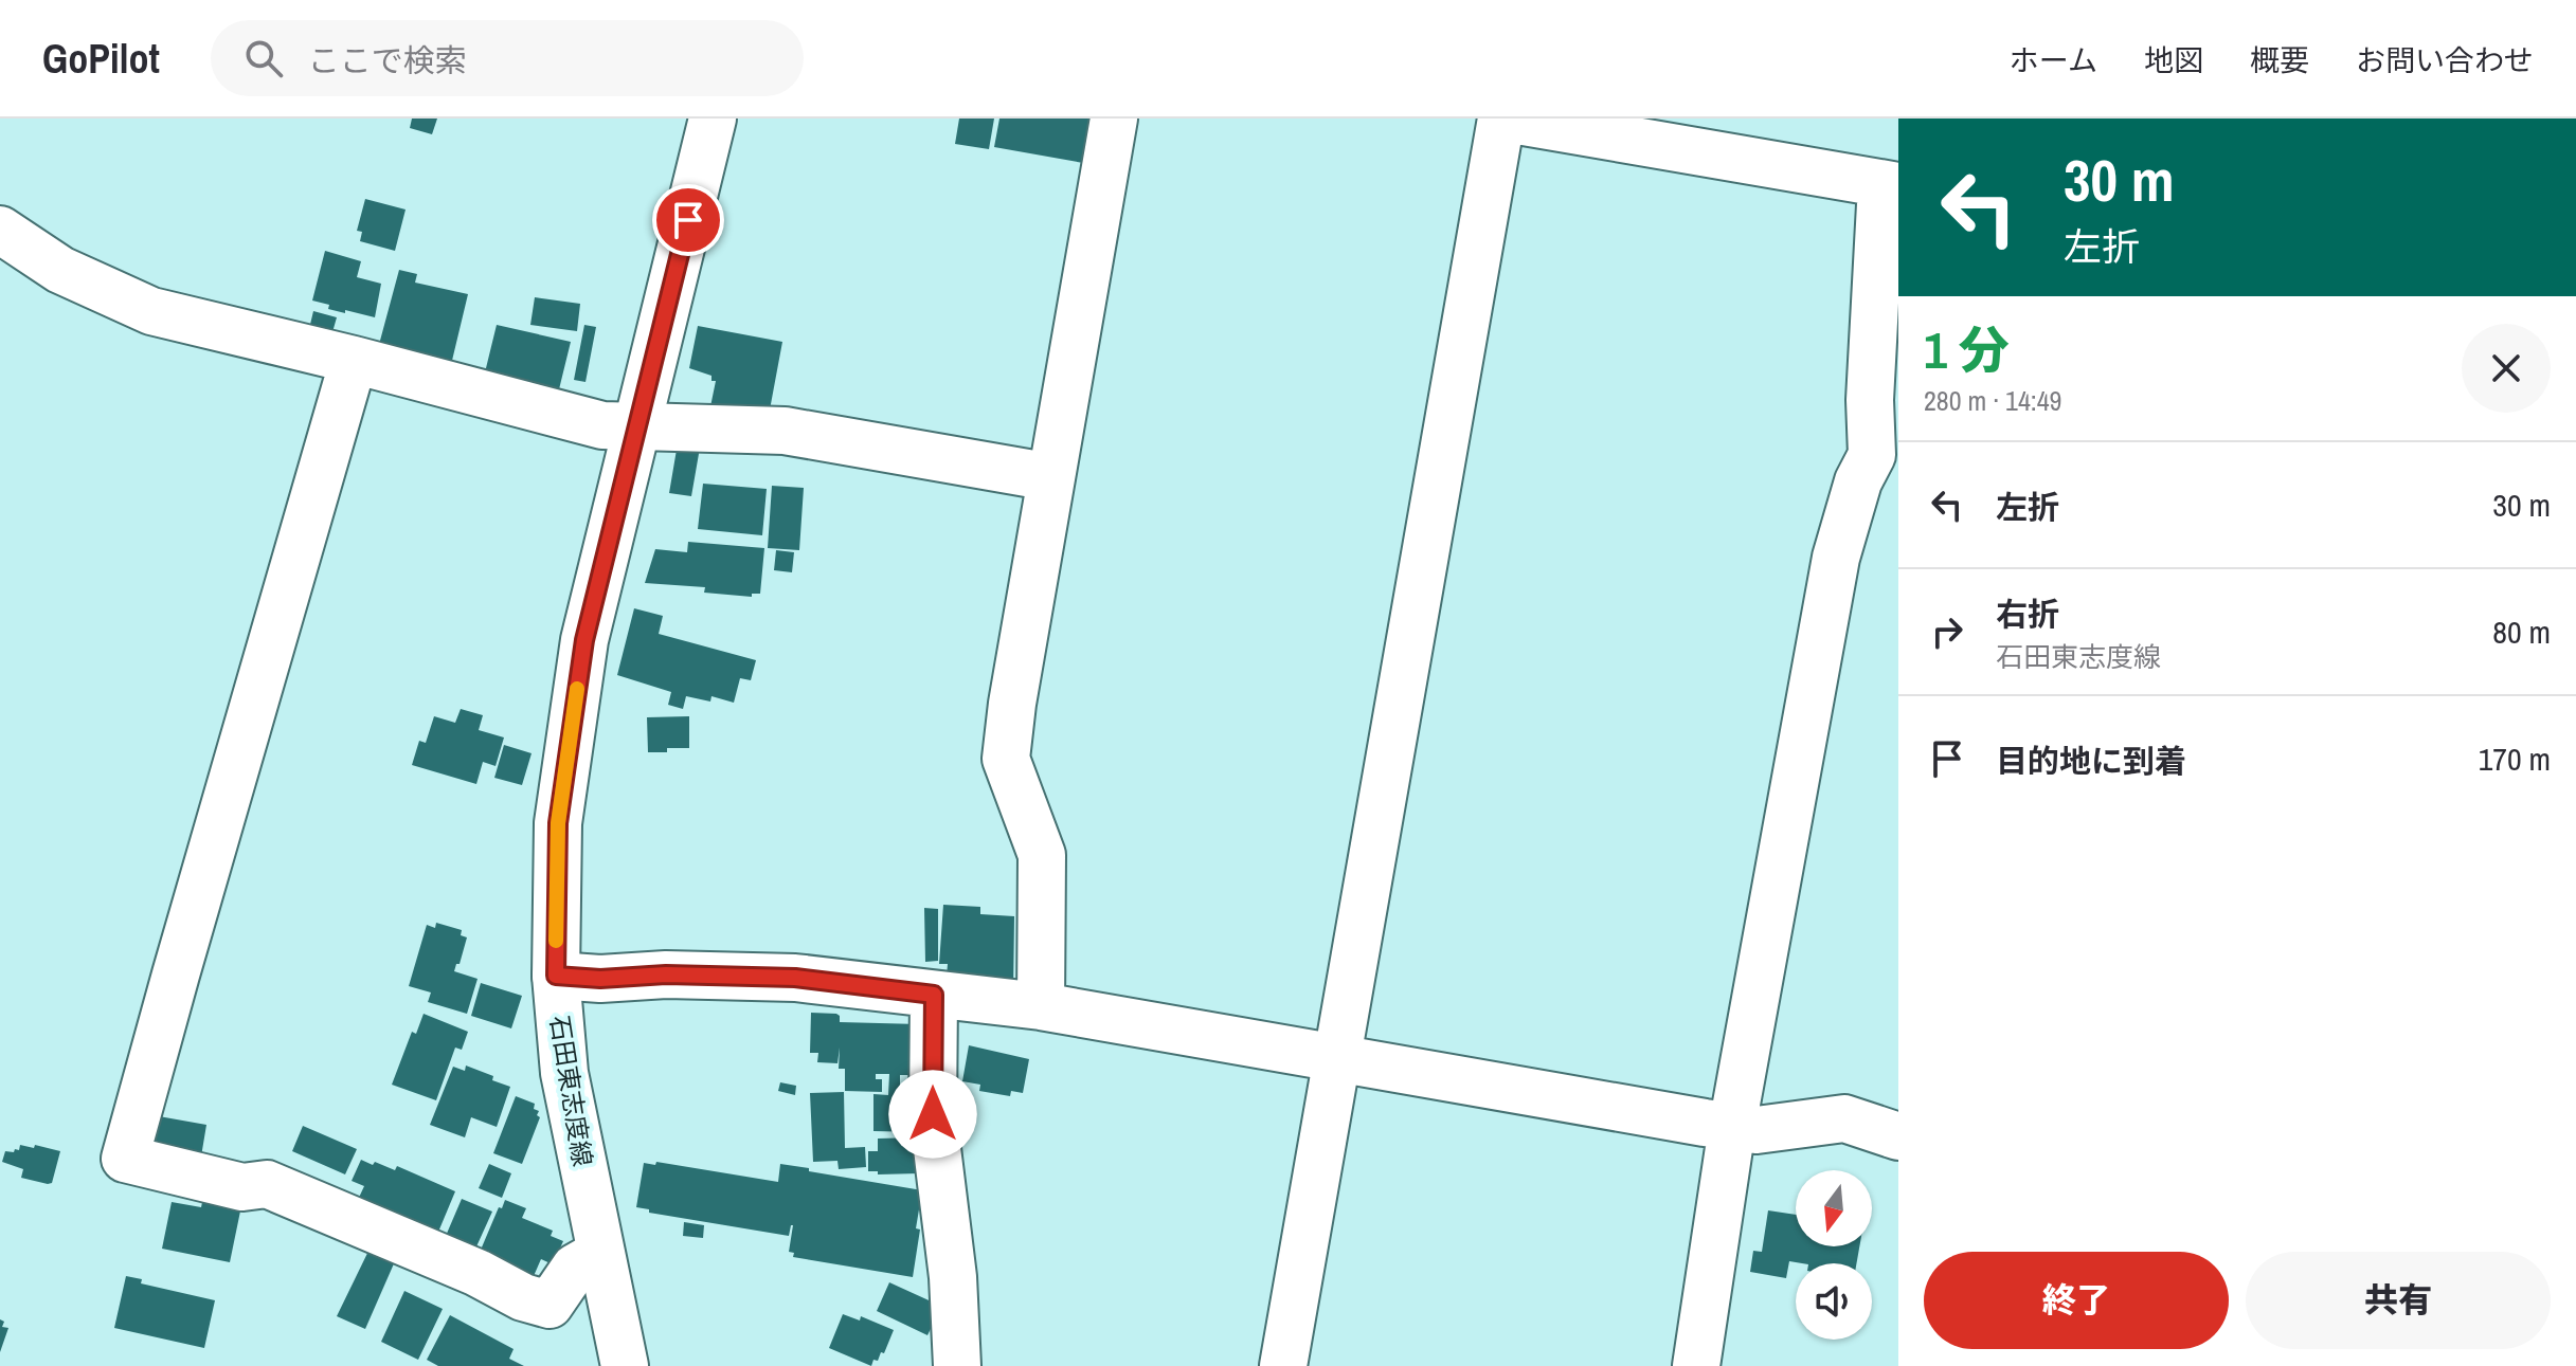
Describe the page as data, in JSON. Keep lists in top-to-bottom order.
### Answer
{
  "streets": {
    "street": ["石田東志度線"]
  },
  "north": "bottom",
  "page": {
    "header": "GoPilot",
    "search": "ここで検索",
    "nav": [
      "ホーム",
      "地図",
      "概要",
      "お問い合わせ"
    ],
    "turn": ["30 m", "左折"],
    "heading": ["1 分", "280 m · 14:49"],
    "list": [
      {
        "name": "左折",
        "value": "30 m"
      },
      {
        "name": "右折",
        "note": "石田東志度線",
        "value": "80 m"
      },
      {
        "name": "目的地に到着",
        "value": "170 m"
      }
    ],
    "buttons": ["終了", "共有"]
  }
}
